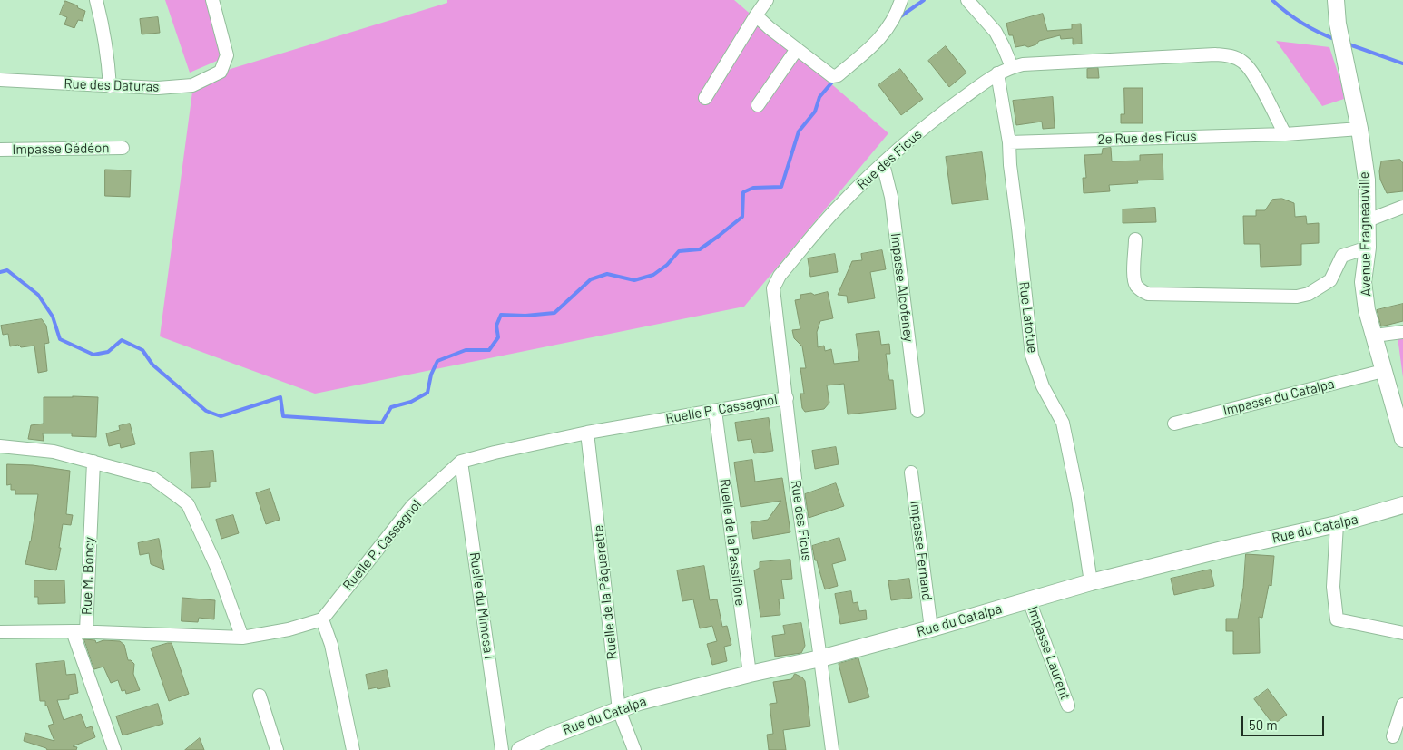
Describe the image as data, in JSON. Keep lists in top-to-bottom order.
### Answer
{
  "streets": {
    "street": [
      "Rue des Daturas",
      "2e Rue des Ficus",
      "Impasse Gédéon",
      "Rue des Ficus",
      "Avenue Fragneauville",
      "Impasse Alcofeney",
      "Rue Latotue",
      "Impasse du Catalpa",
      "Ruelle P. Cassagnol",
      "Rue du Catalpa",
      "Ruelle de la Passiflore",
      "Impasse Fernand",
      "Rue M. Boncy",
      "Ruelle de la Pâquerette",
      "Ruelle du Mimosa I",
      "Impasse Laurent"
    ]
  },
  "crossings": [
    ["2e Rue des Ficus", "Rue des Ficus"],
    ["2e Rue des Ficus", "Rue Latotue"],
    ["Rue des Ficus", "Impasse Alcofeney"],
    ["Rue des Ficus", "Rue Latotue"],
    ["Rue des Ficus", "Ruelle P. Cassagnol"],
    ["Rue des Ficus", "Rue du Catalpa"],
    ["Avenue Fragneauville", "Impasse du Catalpa"],
    ["Rue Latotue", "Rue du Catalpa"],
    ["Ruelle P. Cassagnol", "Ruelle de la Passiflore"],
    ["Ruelle P. Cassagnol", "Ruelle de la Pâquerette"],
    ["Ruelle P. Cassagnol", "Ruelle du Mimosa I"],
    ["Rue du Catalpa", "Ruelle de la Passiflore"],
    ["Rue du Catalpa", "Impasse Fernand"],
    ["Rue du Catalpa", "Ruelle de la Pâquerette"],
    ["Rue du Catalpa", "Impasse Laurent"]
  ],
  "scale_bar": "50 m"
}
